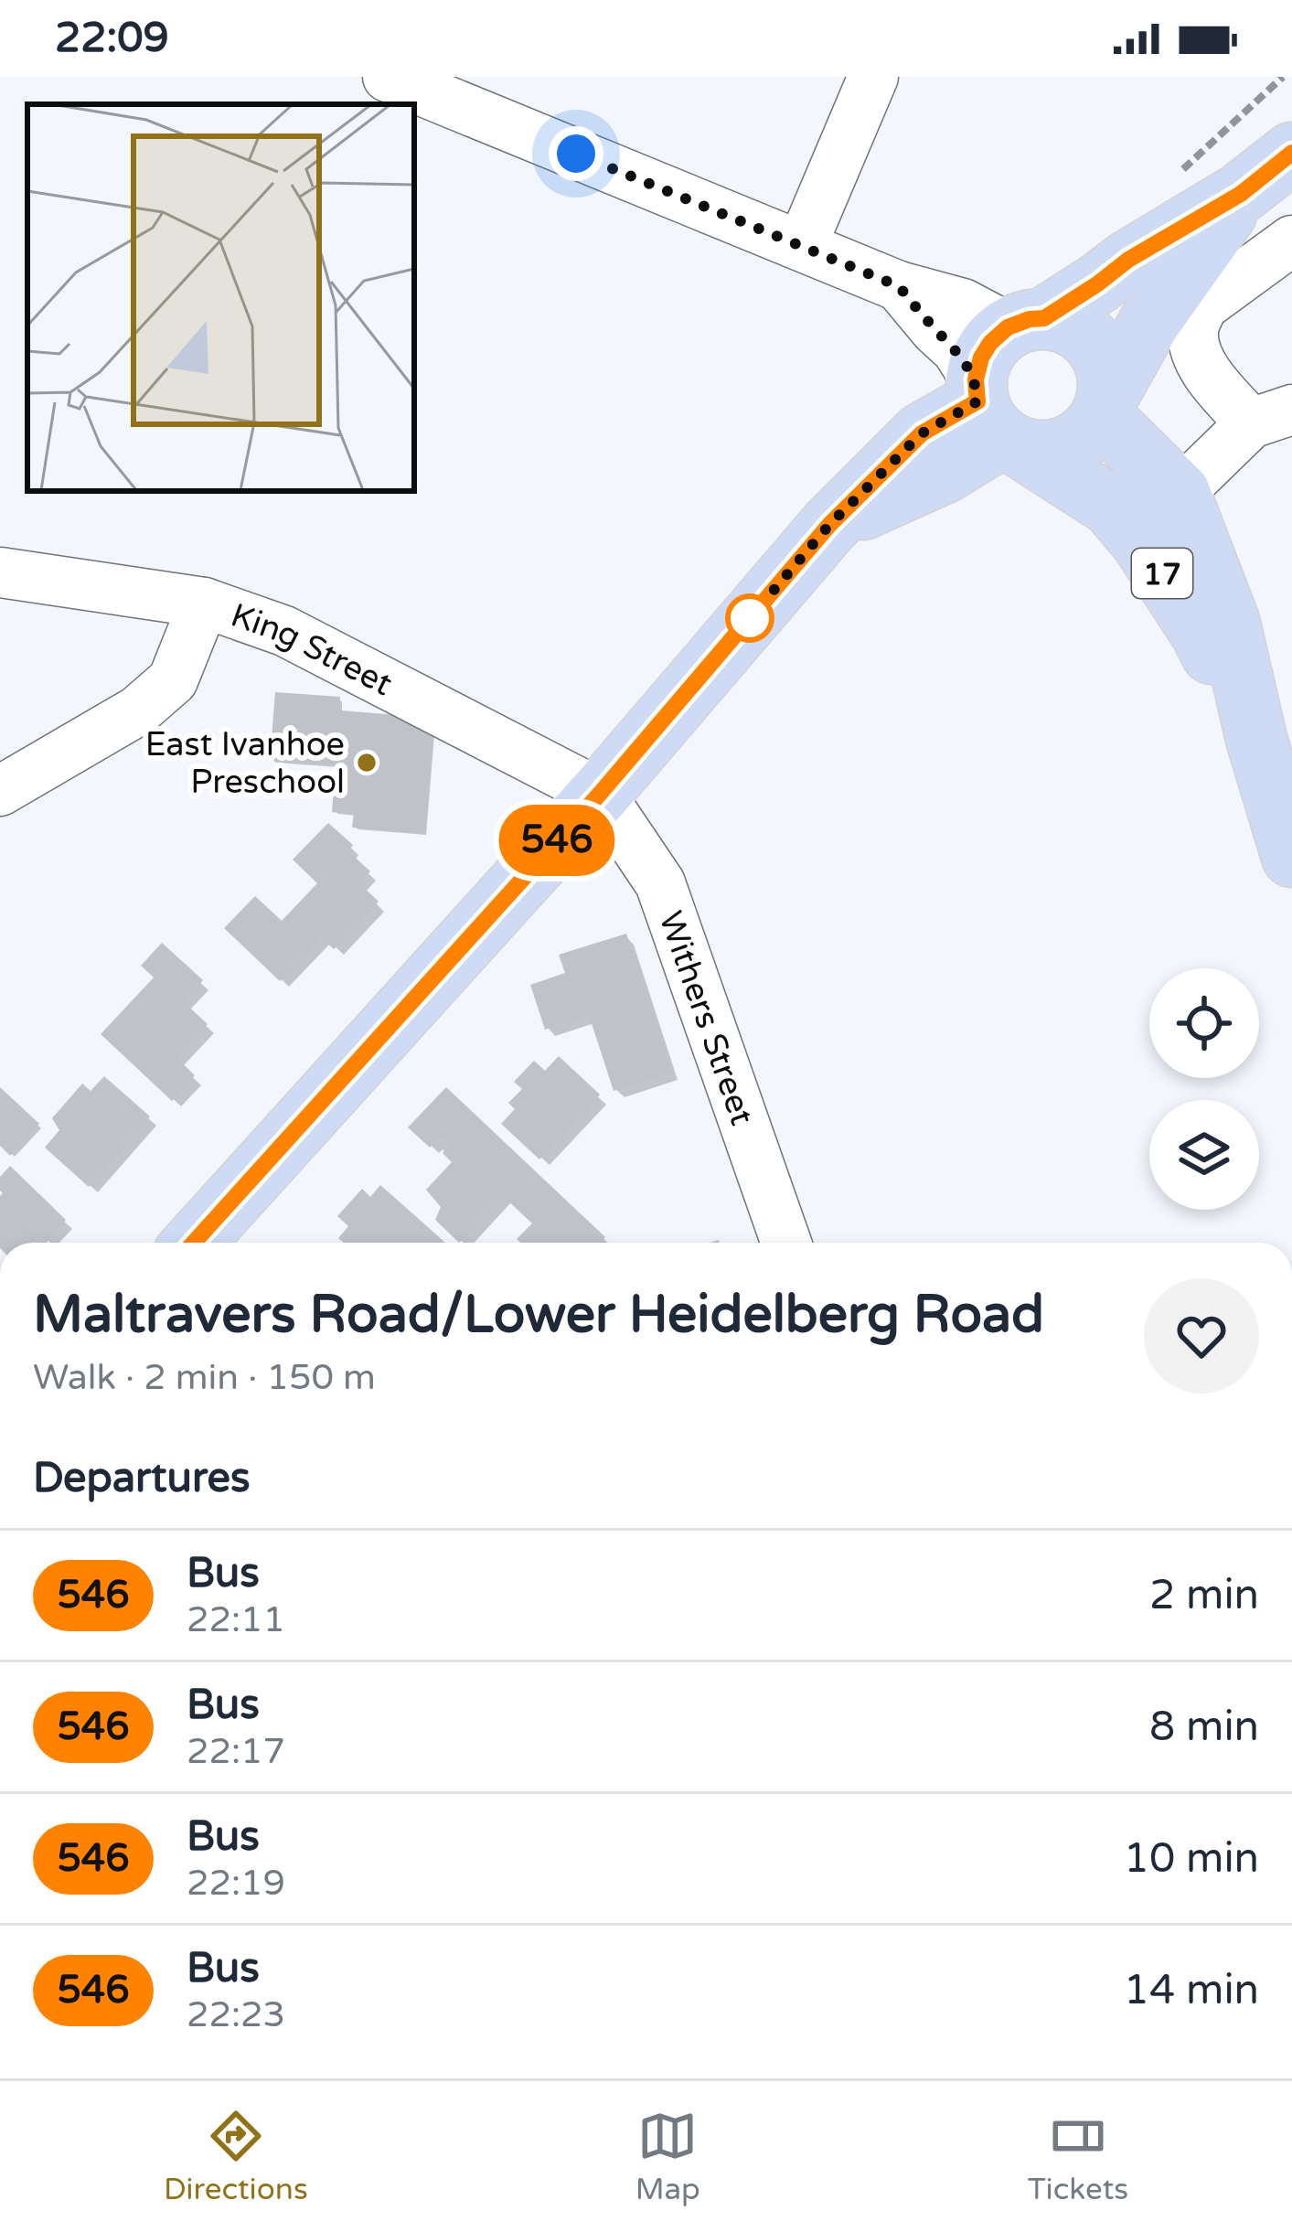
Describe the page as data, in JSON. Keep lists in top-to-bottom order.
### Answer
{
  "streets": {
    "main road": ["17"],
    "street": ["King Street", "Withers Street"]
  },
  "crossings": [
    ["King Street", "Withers Street"]
  ],
  "places": ["East Ivanhoe Preschool"],
  "lines": ["bus line 546"],
  "page": {
    "status": "22:09",
    "on_map": "546",
    "heading": [
      ["Maltravers Road/Lower Heidelberg Road", "Walk · 2 min · 150 m"],
      "Departures"
    ],
    "list": [
      {
        "mark": "546",
        "name": "Bus",
        "note": "22:11",
        "value": "2 min"
      },
      {
        "mark": "546",
        "name": "Bus",
        "note": "22:17",
        "value": "8 min"
      },
      {
        "mark": "546",
        "name": "Bus",
        "note": "22:19",
        "value": "10 min"
      },
      {
        "mark": "546",
        "name": "Bus",
        "note": "22:23",
        "value": "14 min"
      }
    ],
    "tabs": ["Directions", "Map", "Tickets"]
  }
}
